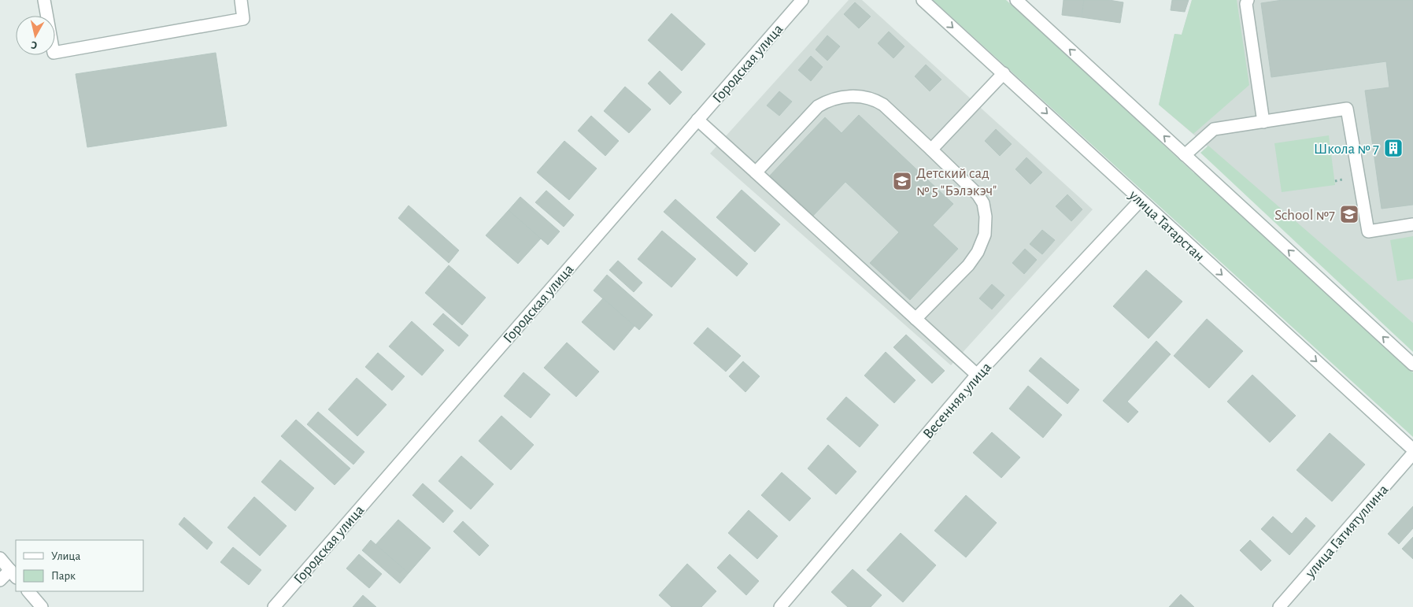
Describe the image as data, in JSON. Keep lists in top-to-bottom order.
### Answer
{
  "streets": {
    "street": [
      "Городская улица",
      "улица Татарстан",
      "Весенняя улица",
      "улица Гатиятуллина"
    ]
  },
  "crossings": [
    ["улица Татарстан", "Весенняя улица"]
  ],
  "places": {
    "building": ["Школа № 7"],
    "school or university": ["Детский сад № 5 \"Бэлэкэч\"", "School №7"]
  },
  "legend": ["Улица", "Парк"],
  "north": "bottom"
}
